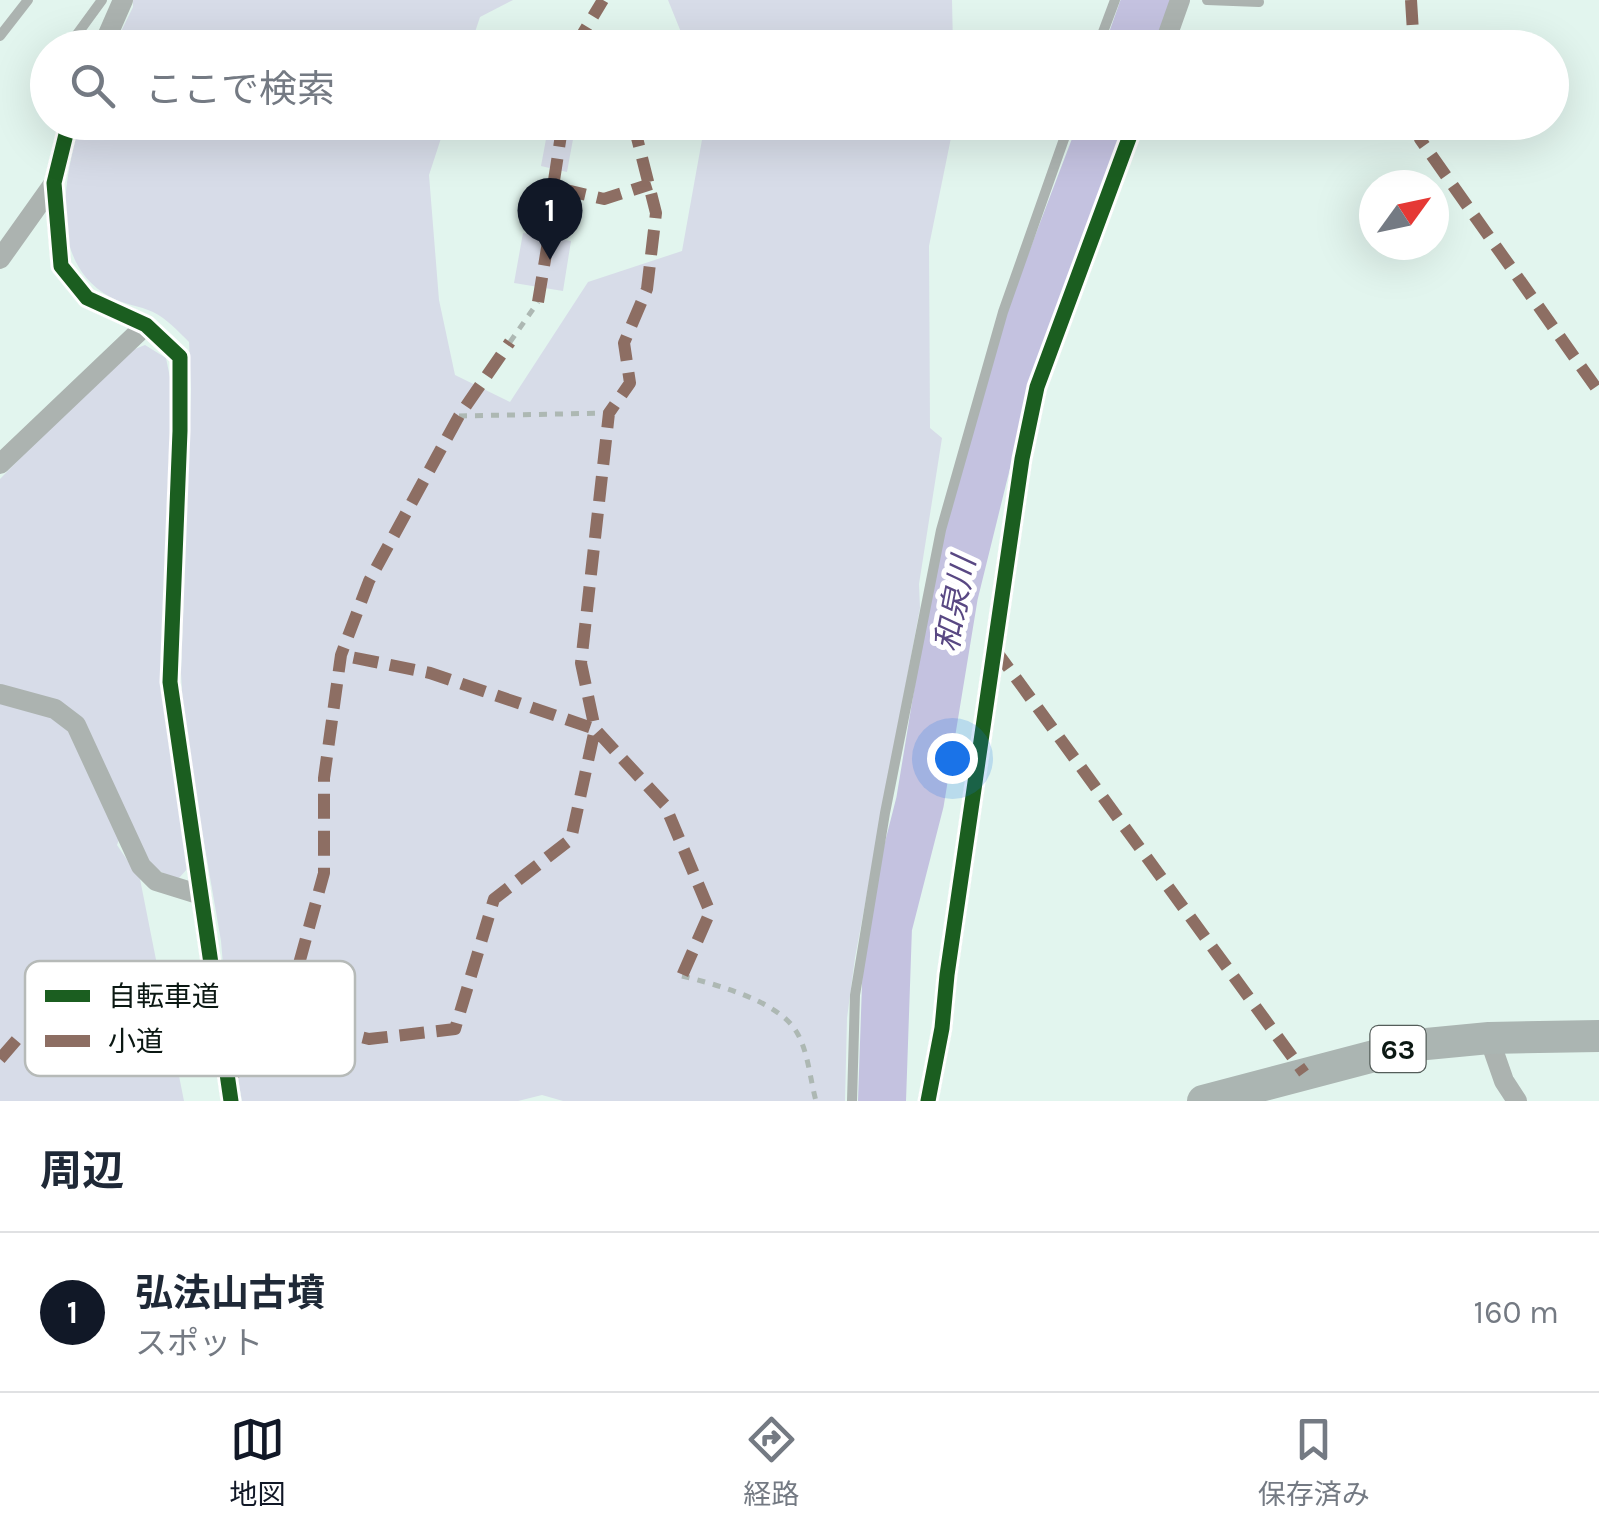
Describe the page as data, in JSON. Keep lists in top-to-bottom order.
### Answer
{
  "streets": {
    "main road": ["63"]
  },
  "water": ["和泉川"],
  "legend": ["自転車道", "小道"],
  "north": "top right",
  "page": {
    "search": "ここで検索",
    "pins": "1",
    "heading": "周辺",
    "list": [
      {
        "mark": "1",
        "name": "弘法山古墳",
        "note": "スポット",
        "value": "160 m"
      }
    ],
    "nav": ["地図", "経路", "保存済み"]
  }
}
